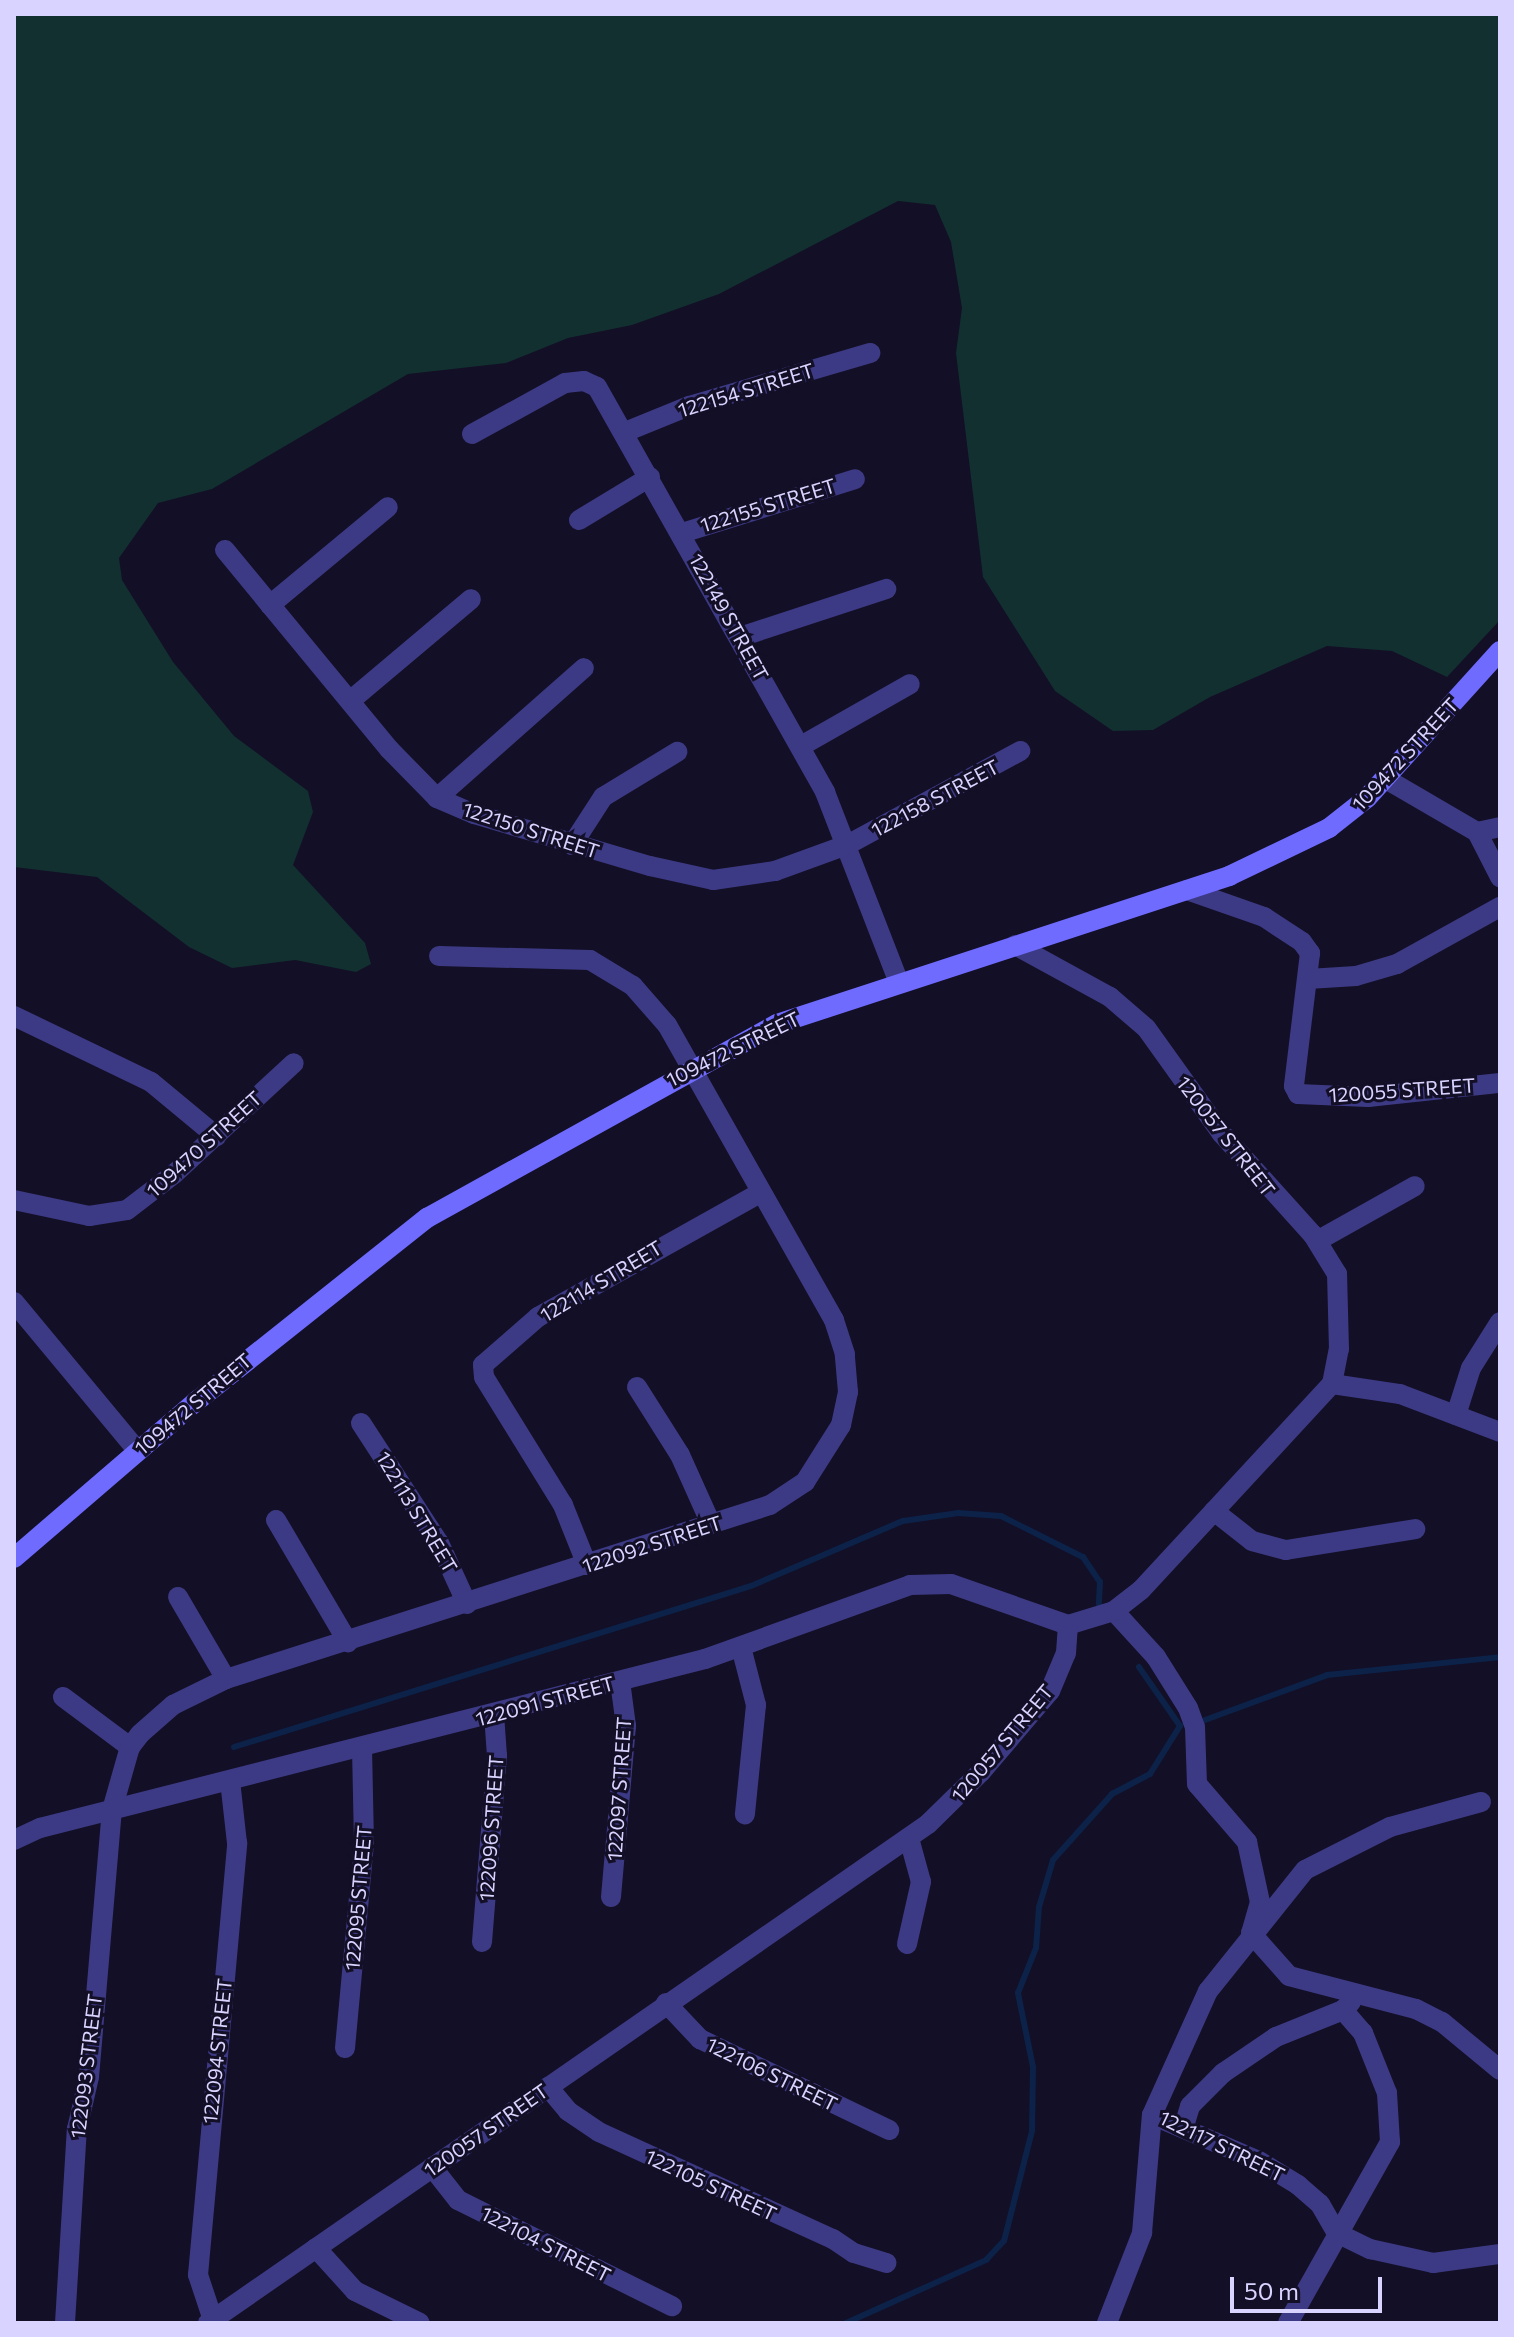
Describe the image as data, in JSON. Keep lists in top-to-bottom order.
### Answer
{
  "streets": {
    "street": [
      "122154 STREET",
      "122155 STREET",
      "122149 STREET",
      "109472 STREET",
      "122158 STREET",
      "122150 STREET",
      "120055 STREET",
      "120057 STREET",
      "109470 STREET",
      "122114 STREET",
      "122113 STREET",
      "122092 STREET",
      "122091 STREET",
      "122097 STREET",
      "122096 STREET",
      "122095 STREET",
      "122094 STREET",
      "122093 STREET",
      "122106 STREET",
      "122117 STREET",
      "122105 STREET",
      "122104 STREET"
    ]
  },
  "crossings": [
    ["122154 STREET", "122149 STREET"],
    ["122155 STREET", "122149 STREET"],
    ["122149 STREET", "109472 STREET"],
    ["122149 STREET", "122158 STREET"],
    ["122149 STREET", "122150 STREET"],
    ["109472 STREET", "120057 STREET"],
    ["109472 STREET", "122092 STREET"],
    ["122158 STREET", "122150 STREET"],
    ["120057 STREET", "122091 STREET"],
    ["120057 STREET", "122094 STREET"],
    ["120057 STREET", "122106 STREET"],
    ["120057 STREET", "122105 STREET"],
    ["120057 STREET", "122104 STREET"],
    ["122114 STREET", "122092 STREET"],
    ["122113 STREET", "122092 STREET"],
    ["122092 STREET", "122091 STREET"],
    ["122092 STREET", "122093 STREET"],
    ["122091 STREET", "122097 STREET"],
    ["122091 STREET", "122096 STREET"],
    ["122091 STREET", "122095 STREET"],
    ["122091 STREET", "122094 STREET"],
    ["122091 STREET", "122093 STREET"]
  ],
  "scale_bar": "50 m"
}
